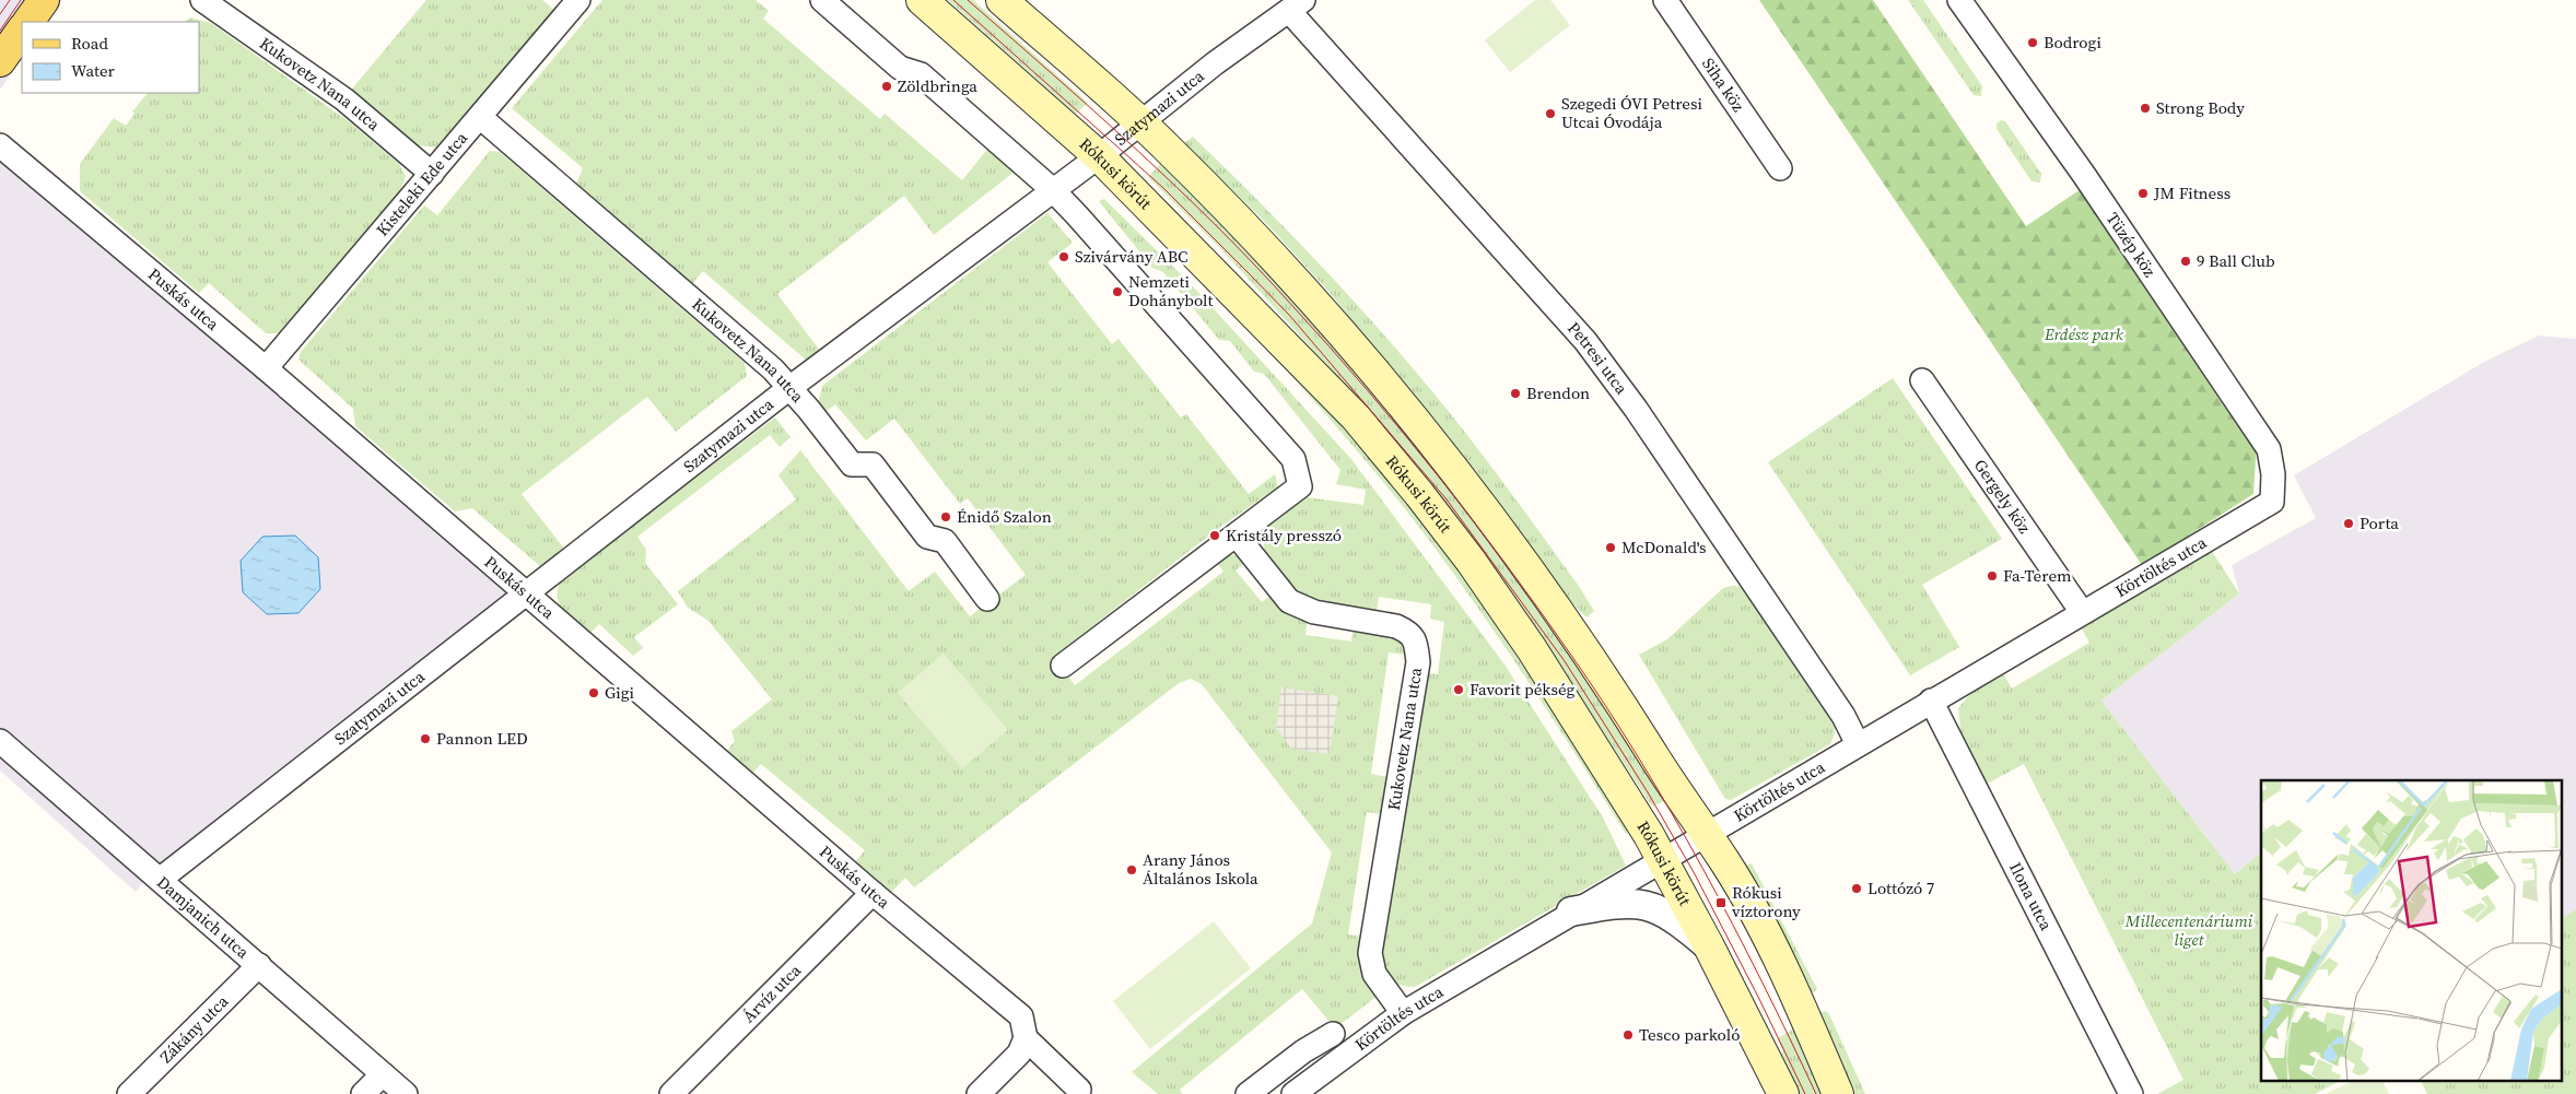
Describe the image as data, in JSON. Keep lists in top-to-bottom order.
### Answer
{
  "streets": {
    "main road": ["Rókusi körút"],
    "street": [
      "Kukovetz Nana utca",
      "Siha köz",
      "Szatymazi utca",
      "Kisteleki Ede utca",
      "Tüzép köz",
      "Puskás utca",
      "Petresi utca",
      "Gergely köz",
      "Körtöltés utca",
      "Ilona utca",
      "Damjanich utca",
      "Árvíz utca",
      "Zákány utca"
    ]
  },
  "crossings": [
    ["Kukovetz Nana utca", "Szatymazi utca"],
    ["Kukovetz Nana utca", "Kisteleki Ede utca"],
    ["Kukovetz Nana utca", "Körtöltés utca"],
    ["Szatymazi utca", "Rókusi körút"],
    ["Szatymazi utca", "Puskás utca"],
    ["Szatymazi utca", "Petresi utca"],
    ["Szatymazi utca", "Damjanich utca"],
    ["Rókusi körút", "Körtöltés utca"],
    ["Kisteleki Ede utca", "Puskás utca"],
    ["Tüzép köz", "Körtöltés utca"],
    ["Puskás utca", "Árvíz utca"],
    ["Petresi utca", "Körtöltés utca"],
    ["Gergely köz", "Körtöltés utca"],
    ["Körtöltés utca", "Ilona utca"],
    ["Damjanich utca", "Zákány utca"]
  ],
  "parks": ["Erdész park", "Millecentenáriumi liget"],
  "places": {
    "other": [
      "Bodrogi",
      "Zöldbringa",
      "Strong Body",
      "Szegedi ÓVI Petresi Utcai Óvodája",
      "JM Fitness",
      "Szivárvány ABC",
      "9 Ball Club",
      "Nemzeti Dohánybolt",
      "Brendon",
      "Énidő Szalon",
      "Porta",
      "Kristály presszó",
      "McDonald's",
      "Fa-Terem",
      "Favorit pékség",
      "Gigi",
      "Pannon LED",
      "Arany János Általános Iskola",
      "Lottózó 7",
      "Tesco parkoló"
    ],
    "transit": ["Rókusi víztorony"]
  },
  "legend": ["Road", "Water"]
}
